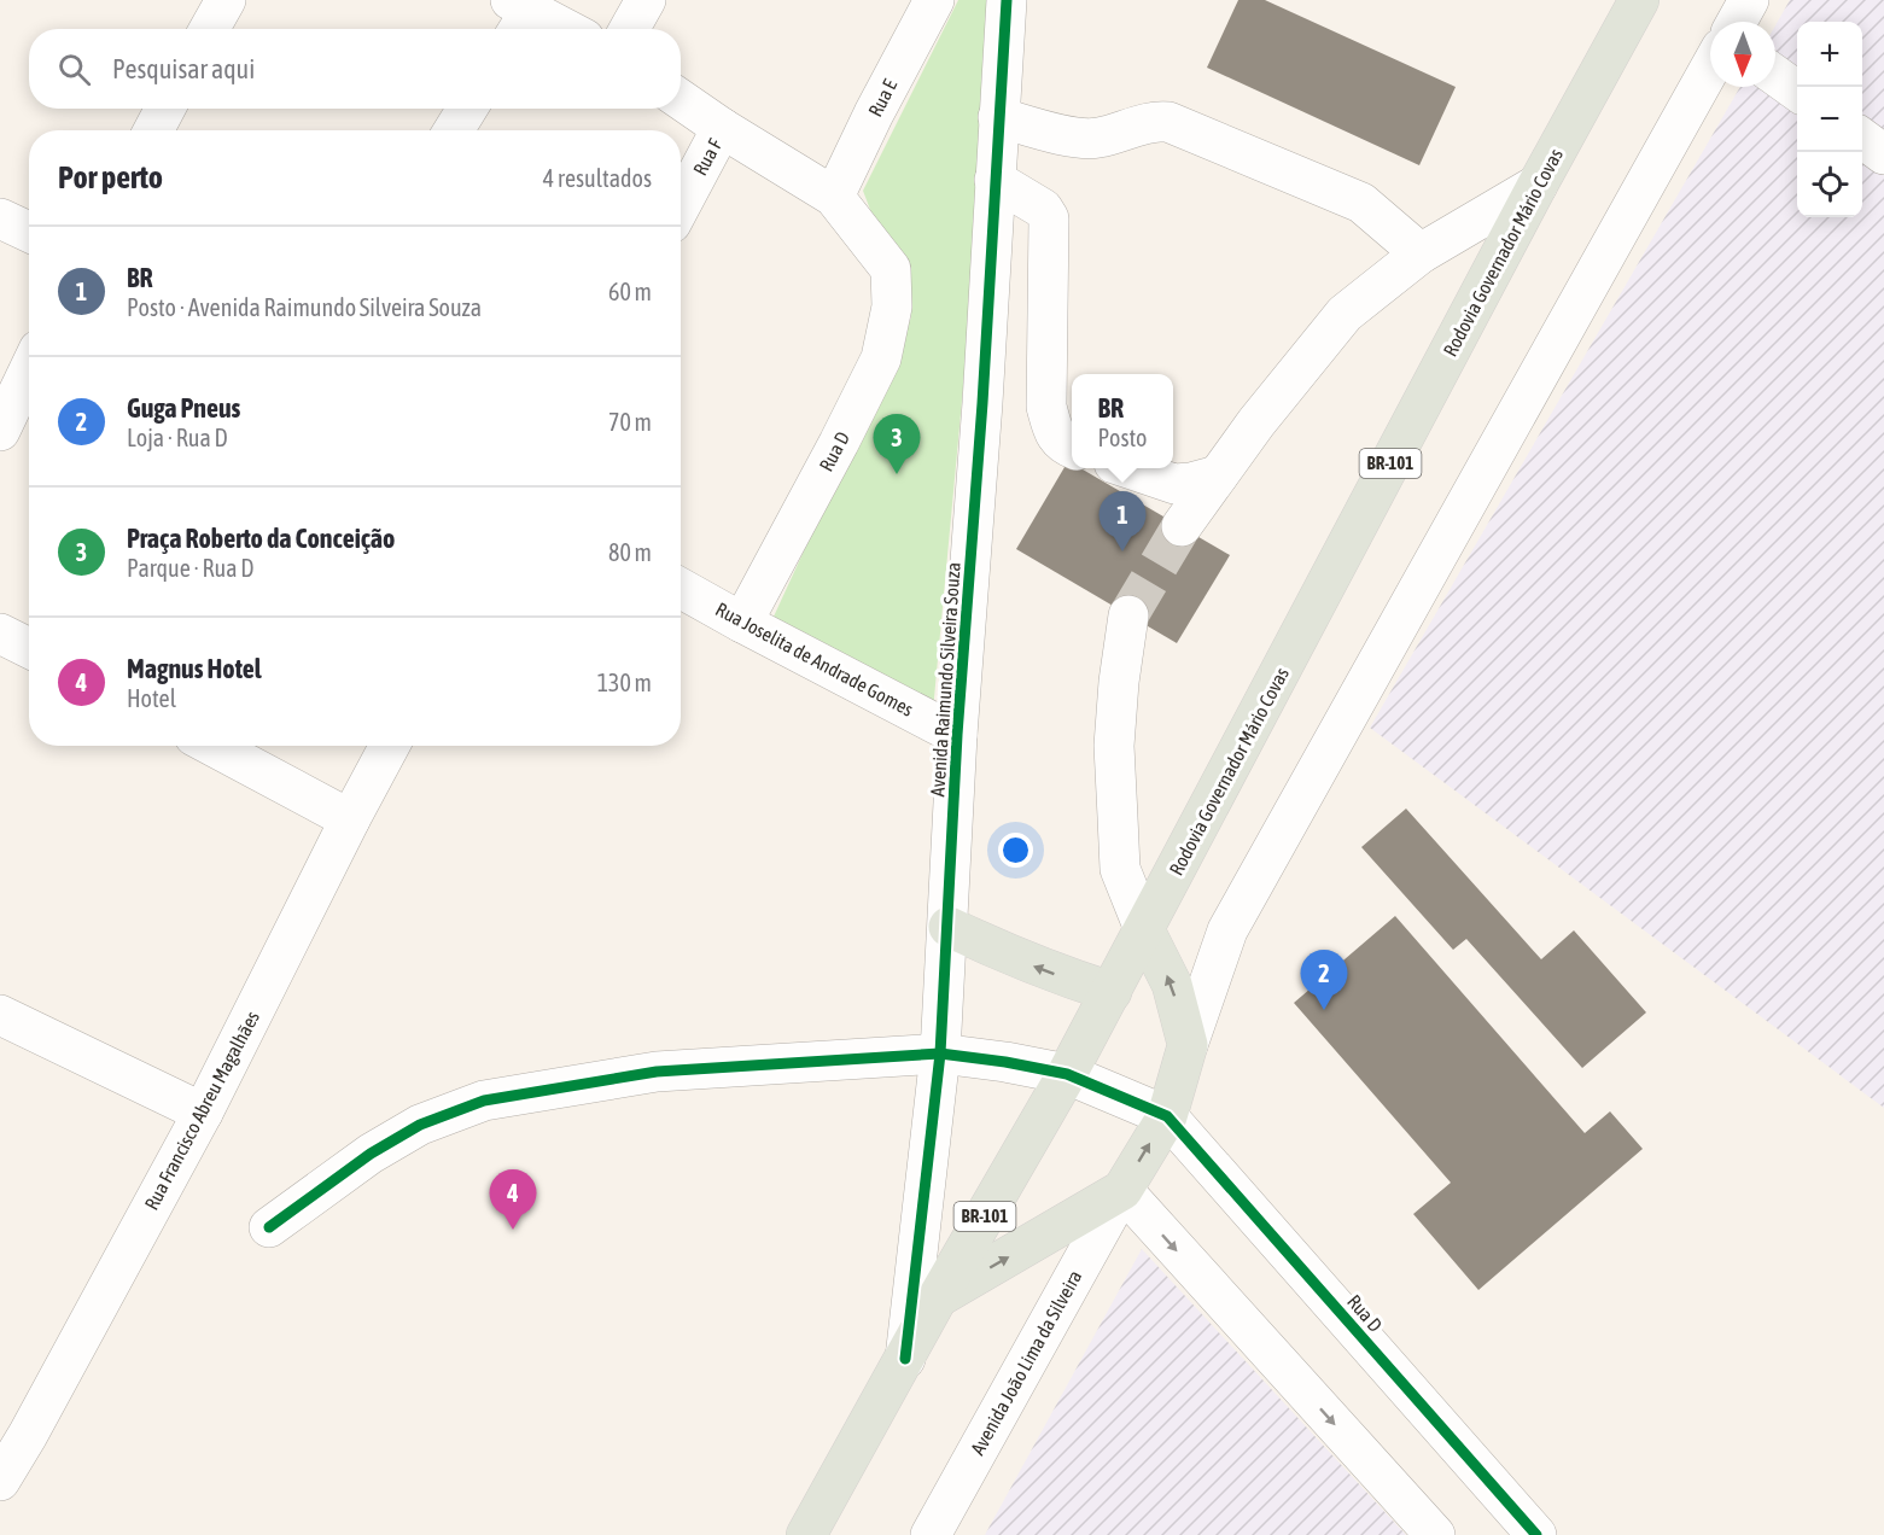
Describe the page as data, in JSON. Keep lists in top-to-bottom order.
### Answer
{
  "streets": {
    "highway": ["Rodovia Governador Mário Covas", "BR-101"],
    "street": [
      "Rua E",
      "Rua F",
      "Rua D",
      "Rua Joselita de Andrade Gomes",
      "Avenida Raimundo Silveira Souza",
      "Rua Francisco Abreu Magalhães",
      "Avenida João Lima da Silveira"
    ]
  },
  "crossings": [
    ["Rua E", "Rua D"],
    ["Rodovia Governador Mário Covas", "Avenida Raimundo Silveira Souza"],
    ["Rua D", "Rua Joselita de Andrade Gomes"],
    ["Rua Joselita de Andrade Gomes", "Avenida Raimundo Silveira Souza"]
  ],
  "north": "bottom",
  "page": {
    "map_buttons": ["+", "−"],
    "search": "Pesquisar aqui",
    "heading": ["Por perto", "4 resultados"],
    "list": [
      {
        "mark": "1",
        "name": "BR",
        "note": "Posto · Avenida Raimundo Silveira Souza",
        "value": "60 m"
      },
      {
        "mark": "2",
        "name": "Guga Pneus",
        "note": "Loja · Rua D",
        "value": "70 m"
      },
      {
        "mark": "3",
        "name": "Praça Roberto da Conceição",
        "note": "Parque · Rua D",
        "value": "80 m"
      },
      {
        "mark": "4",
        "name": "Magnus Hotel",
        "note": "Hotel",
        "value": "130 m"
      }
    ],
    "popup": ["BR", "Posto"],
    "pins": [
      "3",
      "1",
      "2",
      "4"
    ]
  }
}
